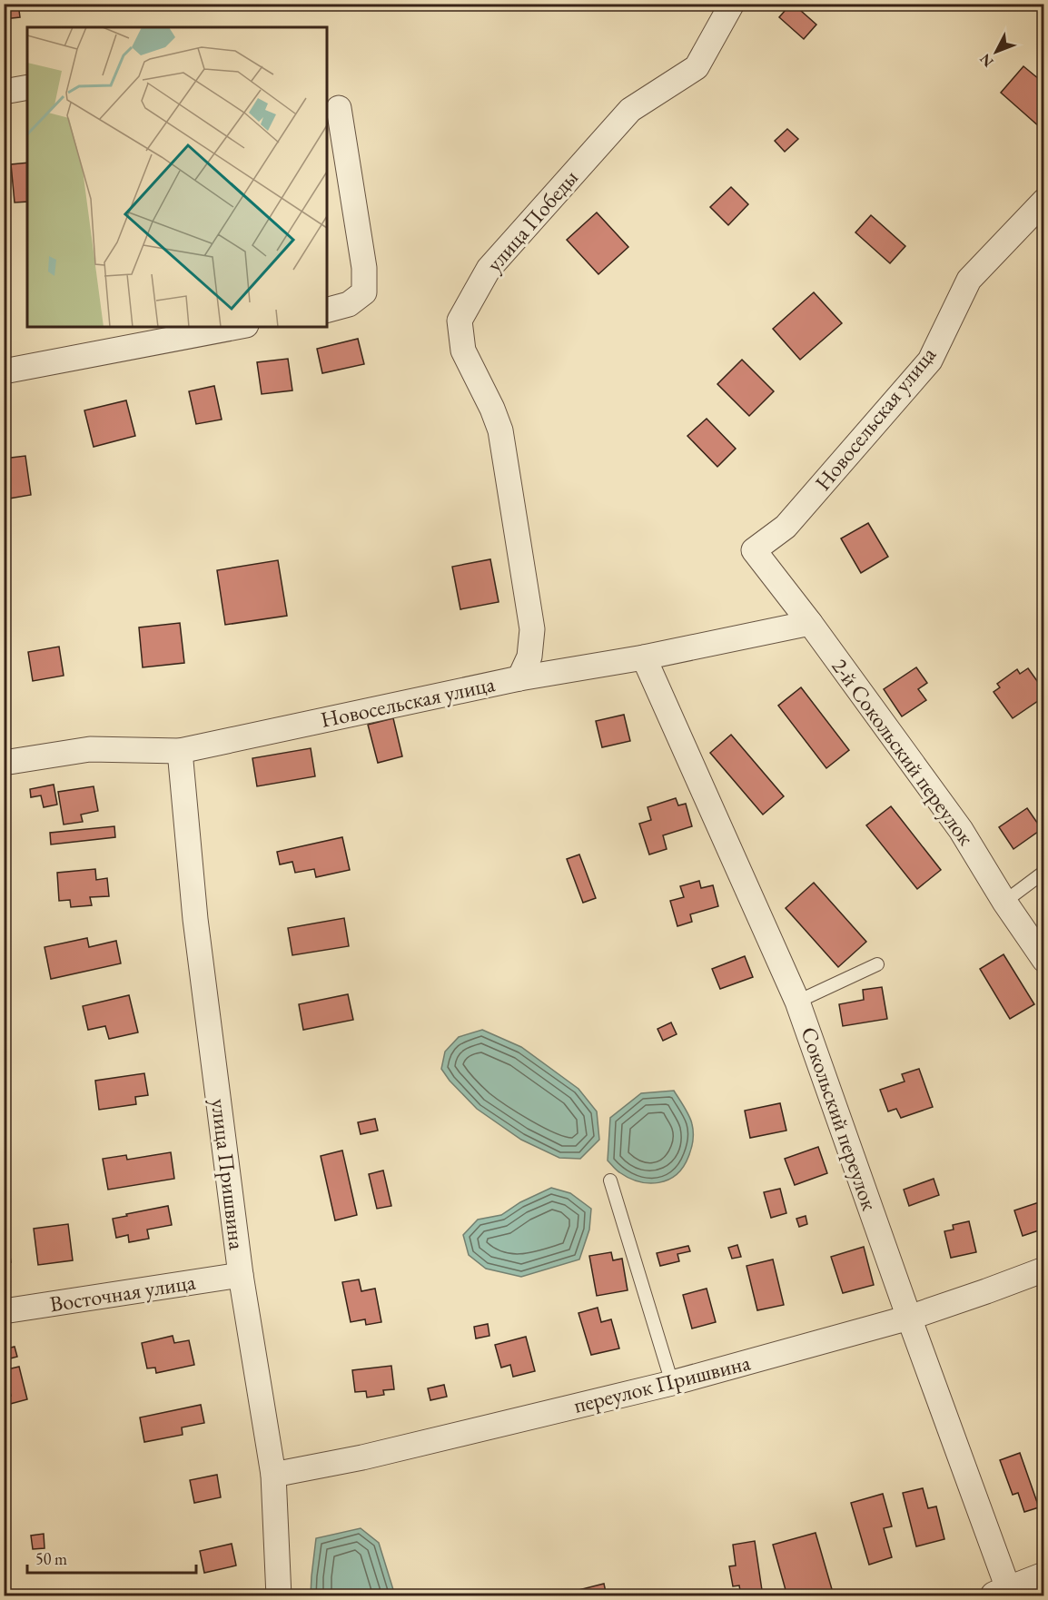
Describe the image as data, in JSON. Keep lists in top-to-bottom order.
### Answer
{
  "streets": {
    "street": [
      "улица Победы",
      "Новосельская улица",
      "2-й Сокольский переулок",
      "Сокольский переулок",
      "улица Пришвина",
      "Восточная улица",
      "переулок Пришвина"
    ]
  },
  "crossings": [
    ["улица Победы", "Новосельская улица"],
    ["Новосельская улица", "2-й Сокольский переулок"],
    ["Новосельская улица", "Сокольский переулок"],
    ["Новосельская улица", "улица Пришвина"],
    ["Сокольский переулок", "переулок Пришвина"],
    ["улица Пришвина", "Восточная улица"],
    ["улица Пришвина", "переулок Пришвина"]
  ],
  "scale_bar": "50 m",
  "north": "bottom left"
}
